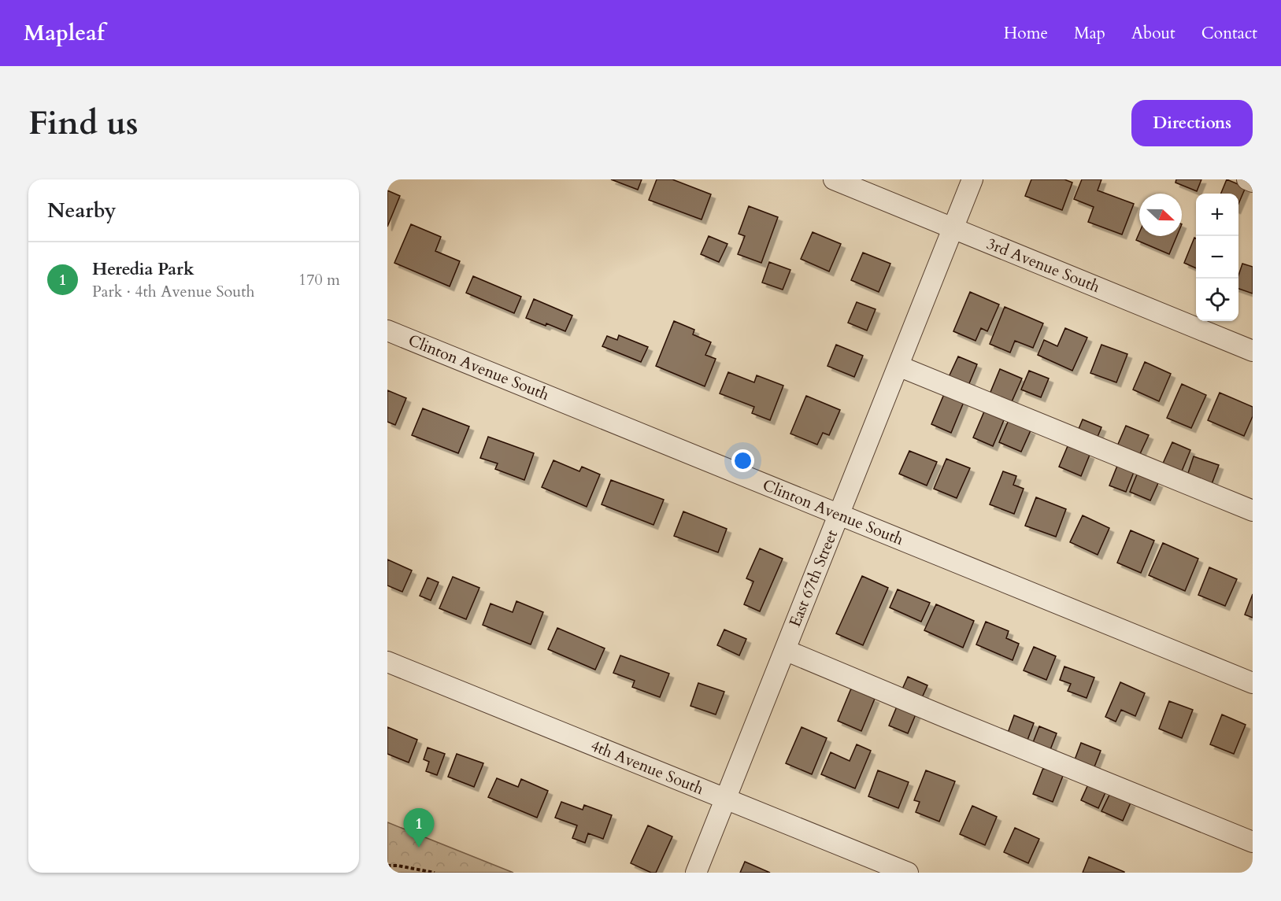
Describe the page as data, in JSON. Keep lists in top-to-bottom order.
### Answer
{
  "streets": {
    "street": [
      "3rd Avenue South",
      "Clinton Avenue South",
      "East 67th Street",
      "4th Avenue South"
    ]
  },
  "crossings": [
    ["3rd Avenue South", "East 67th Street"],
    ["Clinton Avenue South", "East 67th Street"],
    ["East 67th Street", "4th Avenue South"]
  ],
  "north": "right",
  "page": {
    "header": "Mapleaf",
    "nav": [
      "Home",
      "Map",
      "About",
      "Contact"
    ],
    "buttons": "Directions",
    "title": "Find us",
    "heading": "Nearby",
    "map_buttons": ["+", "−"],
    "list": [
      {
        "mark": "1",
        "name": "Heredia Park",
        "note": "Park · 4th Avenue South",
        "value": "170 m"
      }
    ],
    "pins": "1"
  }
}
